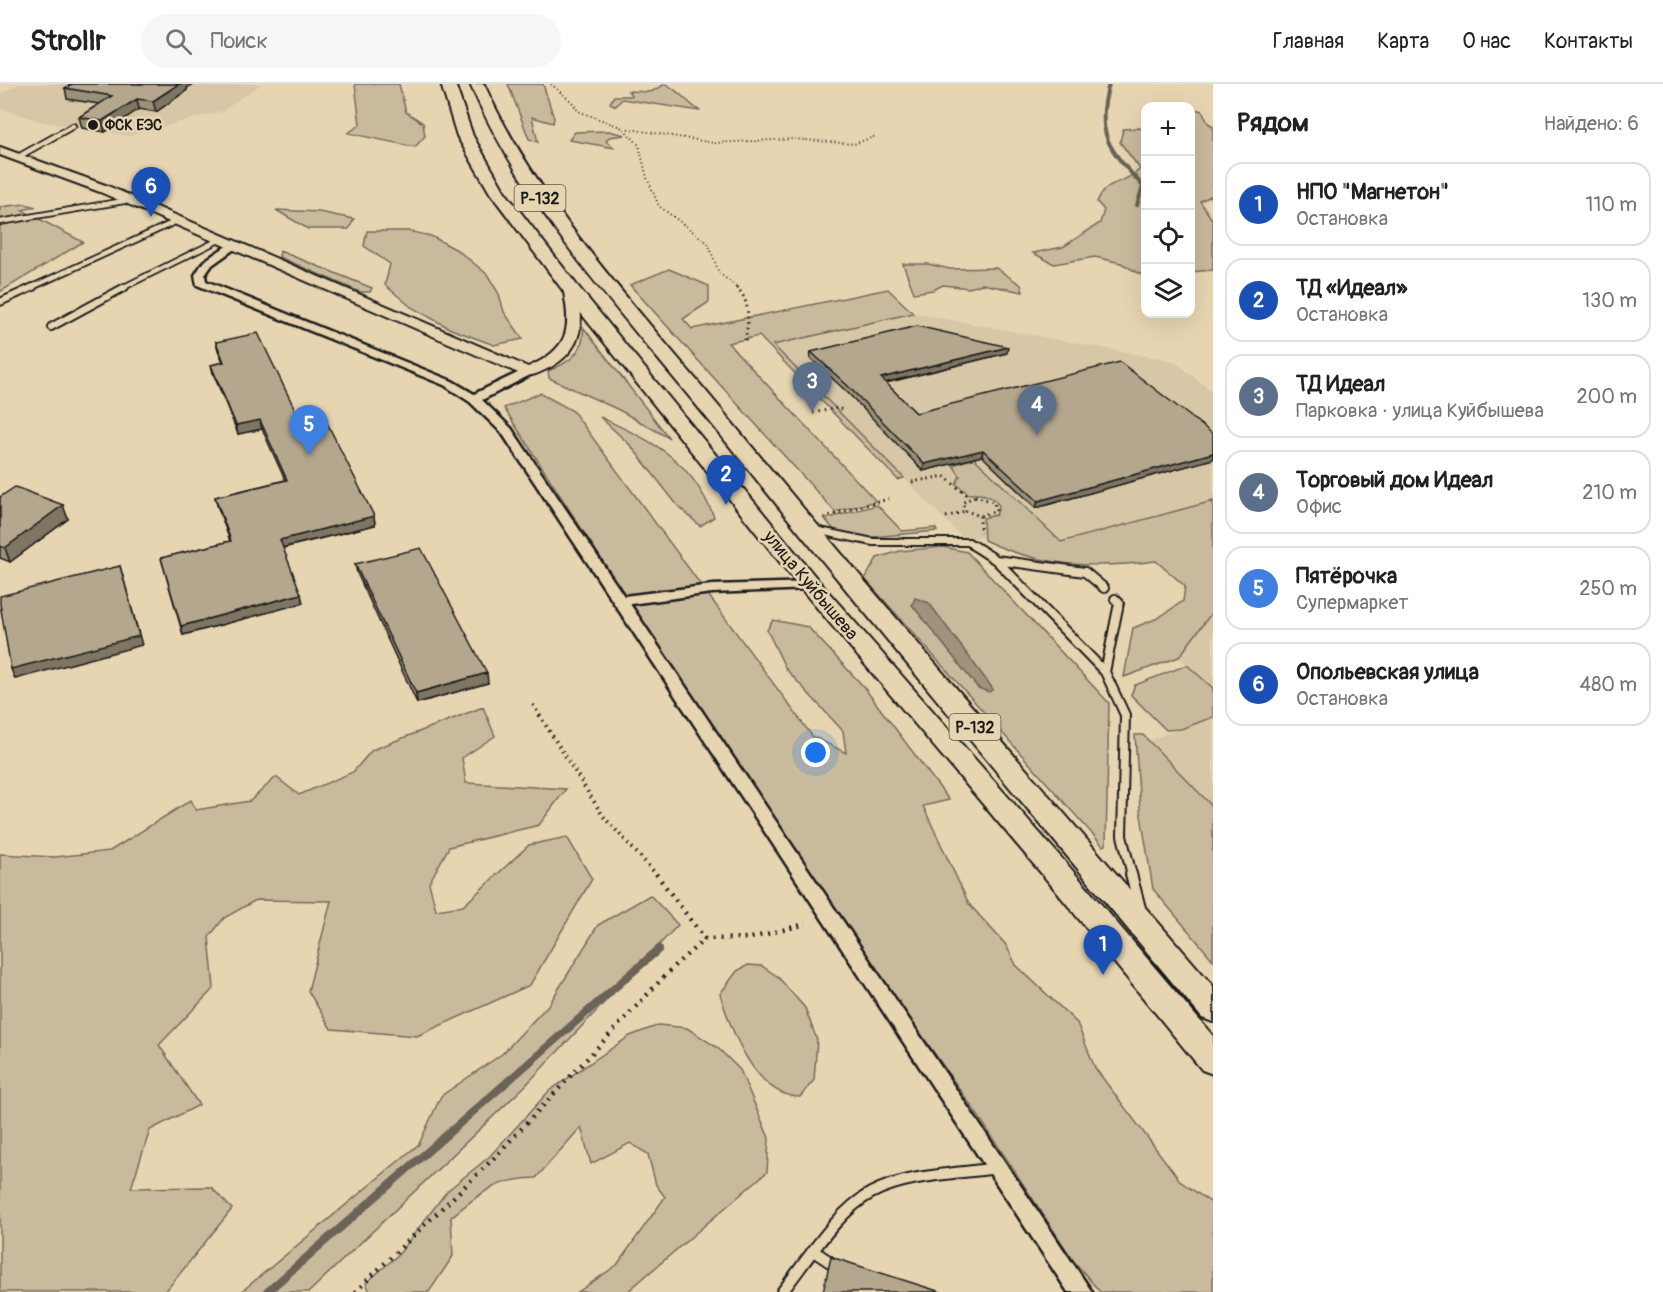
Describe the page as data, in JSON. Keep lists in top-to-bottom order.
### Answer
{
  "streets": {
    "highway": ["Р-132", "улица Куйбышева"]
  },
  "places": ["ФСК ЕЭС"],
  "page": {
    "header": "Strollr",
    "search": "Поиск",
    "nav": [
      "Главная",
      "Карта",
      "О нас",
      "Контакты"
    ],
    "heading": ["Рядом", "Найдено: 6"],
    "map_buttons": ["+", "−"],
    "list": [
      {
        "mark": "1",
        "name": "НПО \"Магнетон\"",
        "note": "Остановка",
        "value": "110 m"
      },
      {
        "mark": "2",
        "name": "ТД «Идеал»",
        "note": "Остановка",
        "value": "130 m"
      },
      {
        "mark": "3",
        "name": "ТД Идеал",
        "note": "Парковка · улица Куйбышева",
        "value": "200 m"
      },
      {
        "mark": "4",
        "name": "Торговый дом Идеал",
        "note": "Офис",
        "value": "210 m"
      },
      {
        "mark": "5",
        "name": "Пятёрочка",
        "note": "Супермаркет",
        "value": "250 m"
      },
      {
        "mark": "6",
        "name": "Опольевская улица",
        "note": "Остановка",
        "value": "480 m"
      }
    ],
    "pins": [
      "6",
      "3",
      "4",
      "5",
      "2",
      "1"
    ]
  }
}
